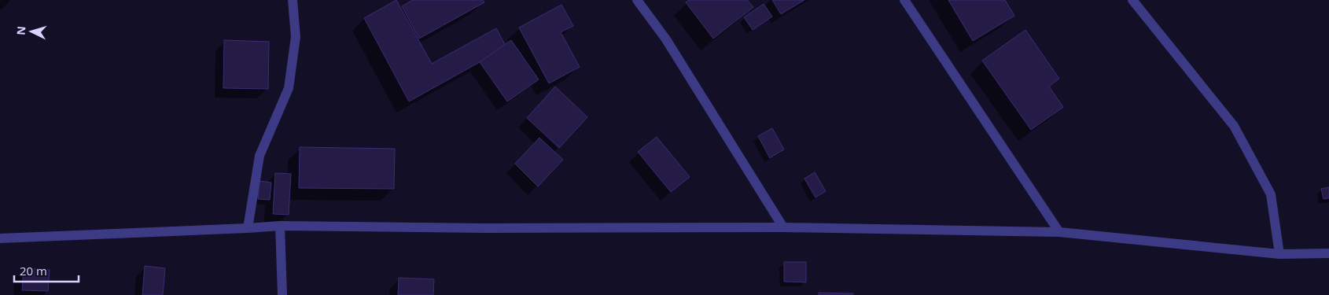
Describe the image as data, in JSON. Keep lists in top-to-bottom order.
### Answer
{
  "scale_bar": "20 m",
  "north": "left"
}
